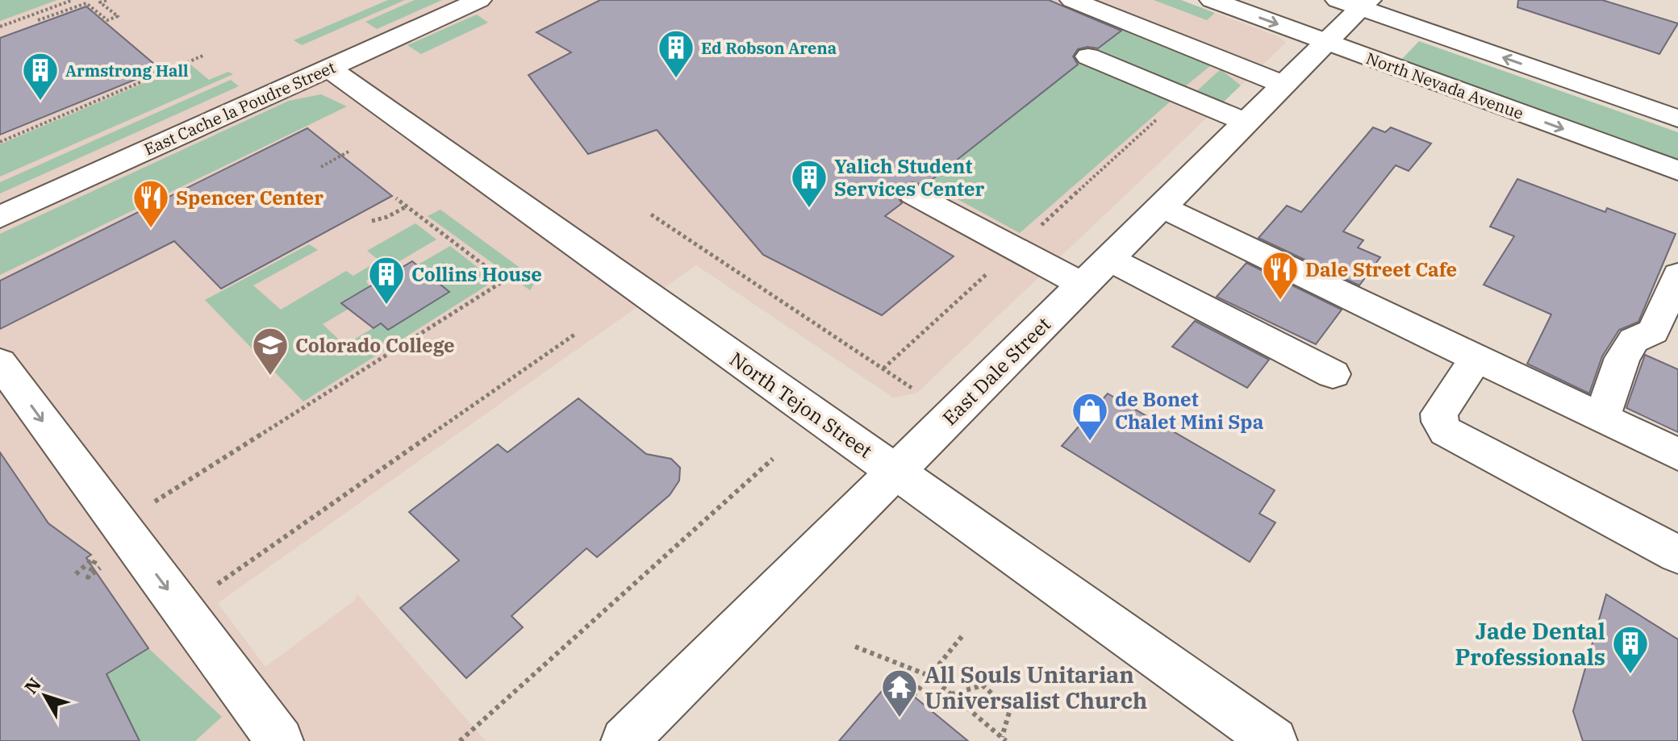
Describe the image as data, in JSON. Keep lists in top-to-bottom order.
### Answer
{
  "streets": {
    "street": [
      "North Nevada Avenue",
      "East Cache la Poudre Street",
      "East Dale Street",
      "North Tejon Street"
    ]
  },
  "crossings": [
    ["North Nevada Avenue", "East Dale Street"],
    ["East Cache la Poudre Street", "North Tejon Street"],
    ["East Dale Street", "North Tejon Street"]
  ],
  "places": {
    "building": [
      "Ed Robson Arena",
      "Armstrong Hall",
      "Yalich Student Services Center",
      "Collins House",
      "Jade Dental Professionals"
    ],
    "restaurant": ["Spencer Center", "Dale Street Cafe"],
    "school or university": ["Colorado College"],
    "shop": ["de Bonet Chalet Mini Spa"],
    "temple": ["All Souls Unitarian Universalist Church"]
  },
  "north": "top left"
}
